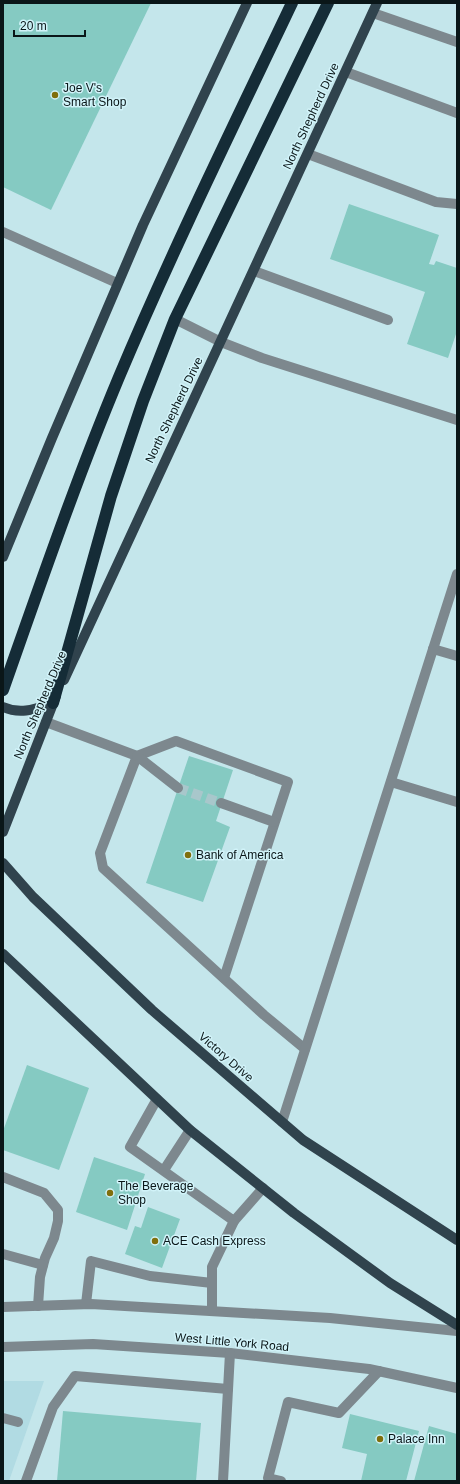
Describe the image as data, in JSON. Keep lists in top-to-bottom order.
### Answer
{
  "streets": {
    "main road": ["North Shepherd Drive", "Victory Drive"],
    "street": ["West Little York Road"]
  },
  "places": [
    "Joe V's Smart Shop",
    "Bank of America",
    "The Beverage Shop",
    "ACE Cash Express",
    "Palace Inn"
  ],
  "scale_bar": "20 m"
}
